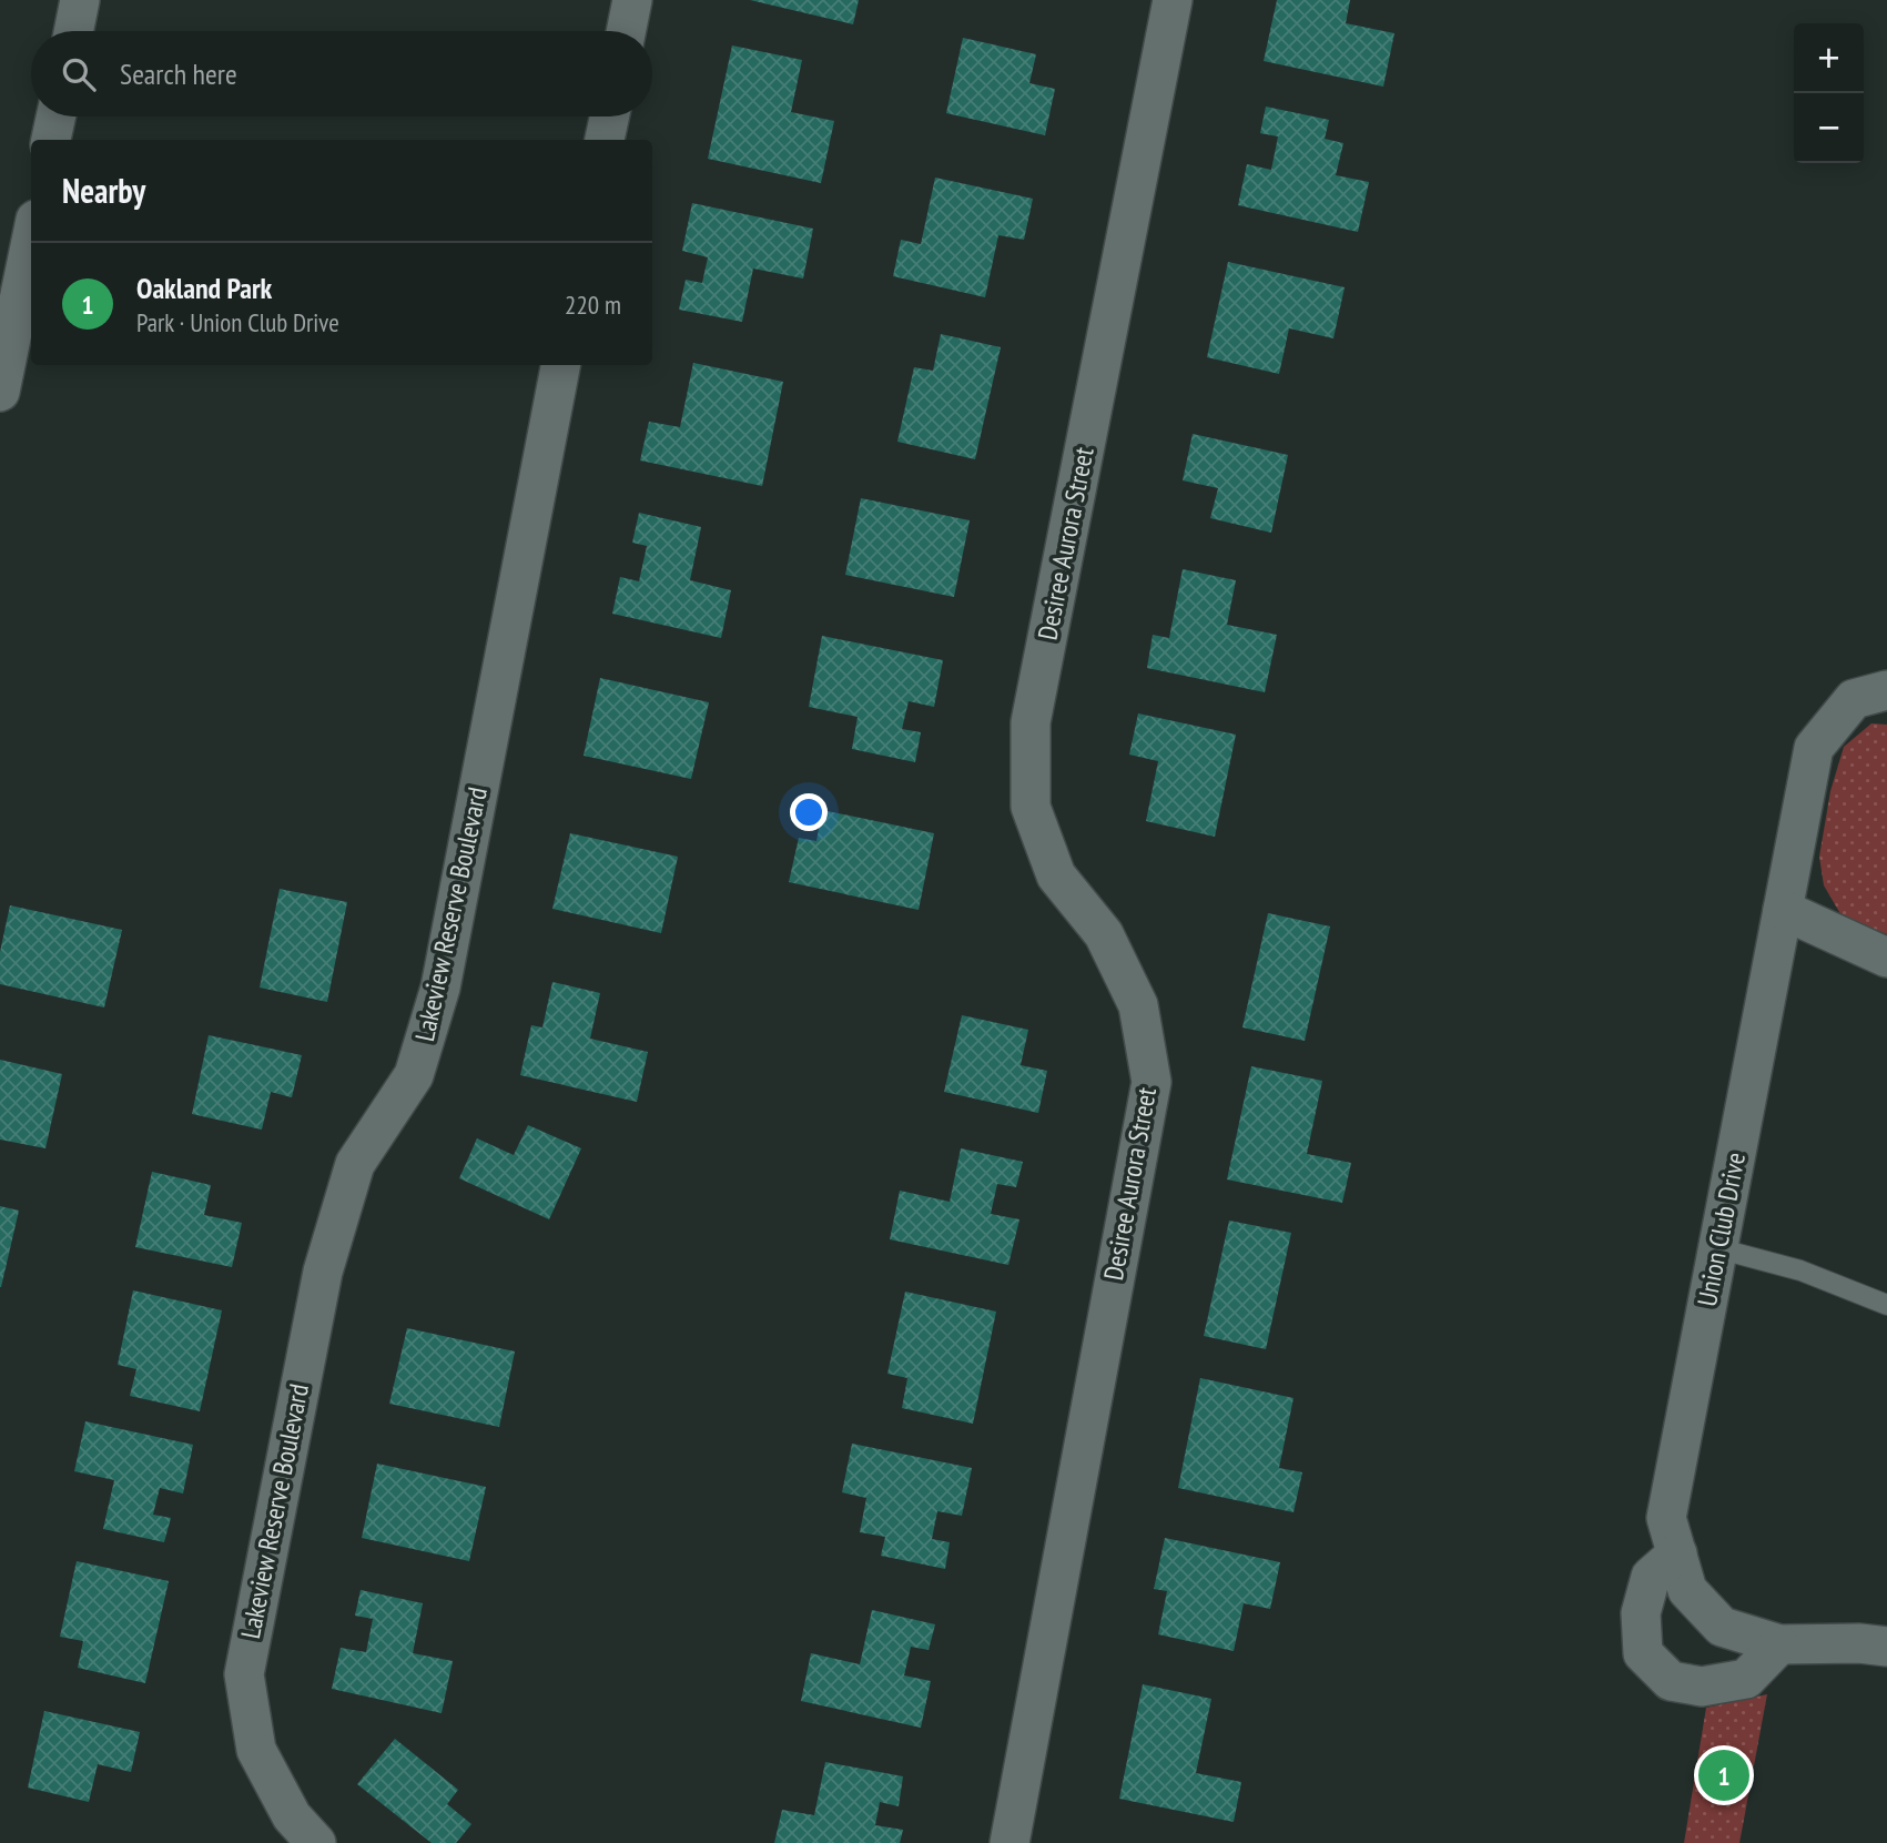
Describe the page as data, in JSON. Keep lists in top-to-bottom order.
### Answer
{
  "streets": {
    "street": ["Desiree Aurora Street", "Lakeview Reserve Boulevard", "Union Club Drive"]
  },
  "page": {
    "map_buttons": ["+", "−"],
    "search": "Search here",
    "heading": "Nearby",
    "list": [
      {
        "mark": "1",
        "name": "Oakland Park",
        "note": "Park · Union Club Drive",
        "value": "220 m"
      }
    ],
    "pins": "1"
  }
}
